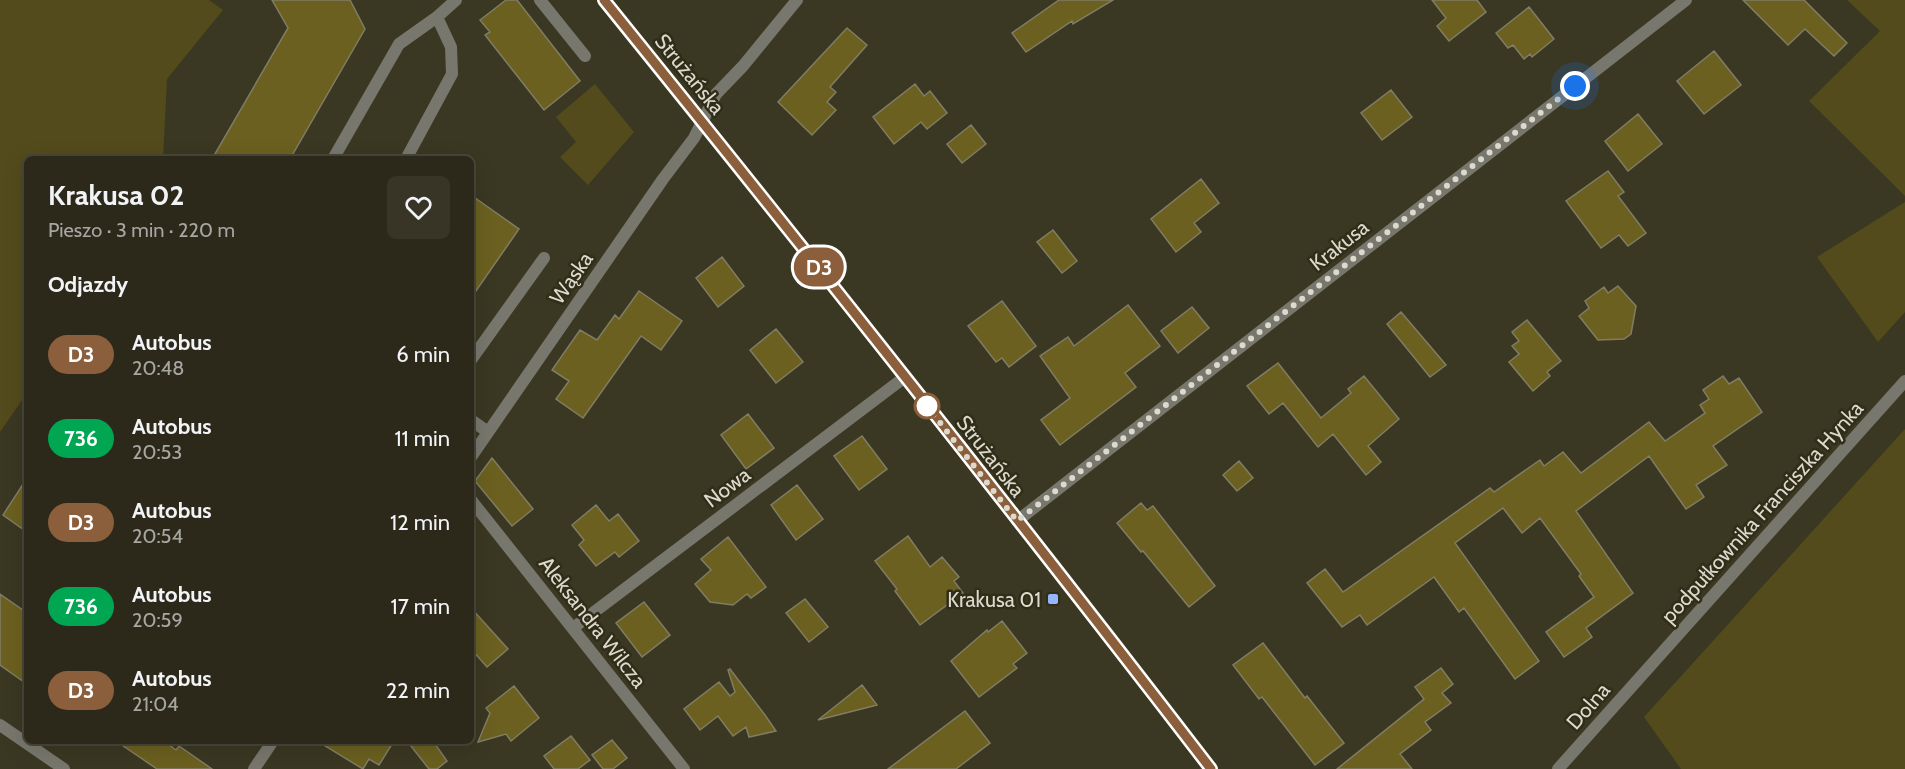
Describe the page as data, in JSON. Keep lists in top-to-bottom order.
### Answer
{
  "streets": {
    "main road": ["Strużańska"],
    "street": [
      "Krakusa",
      "Wąska",
      "Nowa",
      "podpułkownika Franciszka Hynka",
      "Aleksandra Wilcza",
      "Dolna"
    ]
  },
  "crossings": [
    ["Strużańska", "Krakusa"],
    ["Strużańska", "Wąska"],
    ["Strużańska", "Nowa"],
    ["Nowa", "Aleksandra Wilcza"],
    ["podpułkownika Franciszka Hynka", "Dolna"]
  ],
  "places": {
    "transit": ["Krakusa 01"]
  },
  "lines": ["bus line D3"],
  "page": {
    "on_map": "D3",
    "heading": [
      ["Krakusa 02", "Pieszo · 3 min · 220 m"],
      "Odjazdy"
    ],
    "list": [
      {
        "mark": "D3",
        "name": "Autobus",
        "note": "20:48",
        "value": "6 min"
      },
      {
        "mark": "736",
        "name": "Autobus",
        "note": "20:53",
        "value": "11 min"
      },
      {
        "mark": "D3",
        "name": "Autobus",
        "note": "20:54",
        "value": "12 min"
      },
      {
        "mark": "736",
        "name": "Autobus",
        "note": "20:59",
        "value": "17 min"
      },
      {
        "mark": "D3",
        "name": "Autobus",
        "note": "21:04",
        "value": "22 min"
      }
    ]
  }
}
